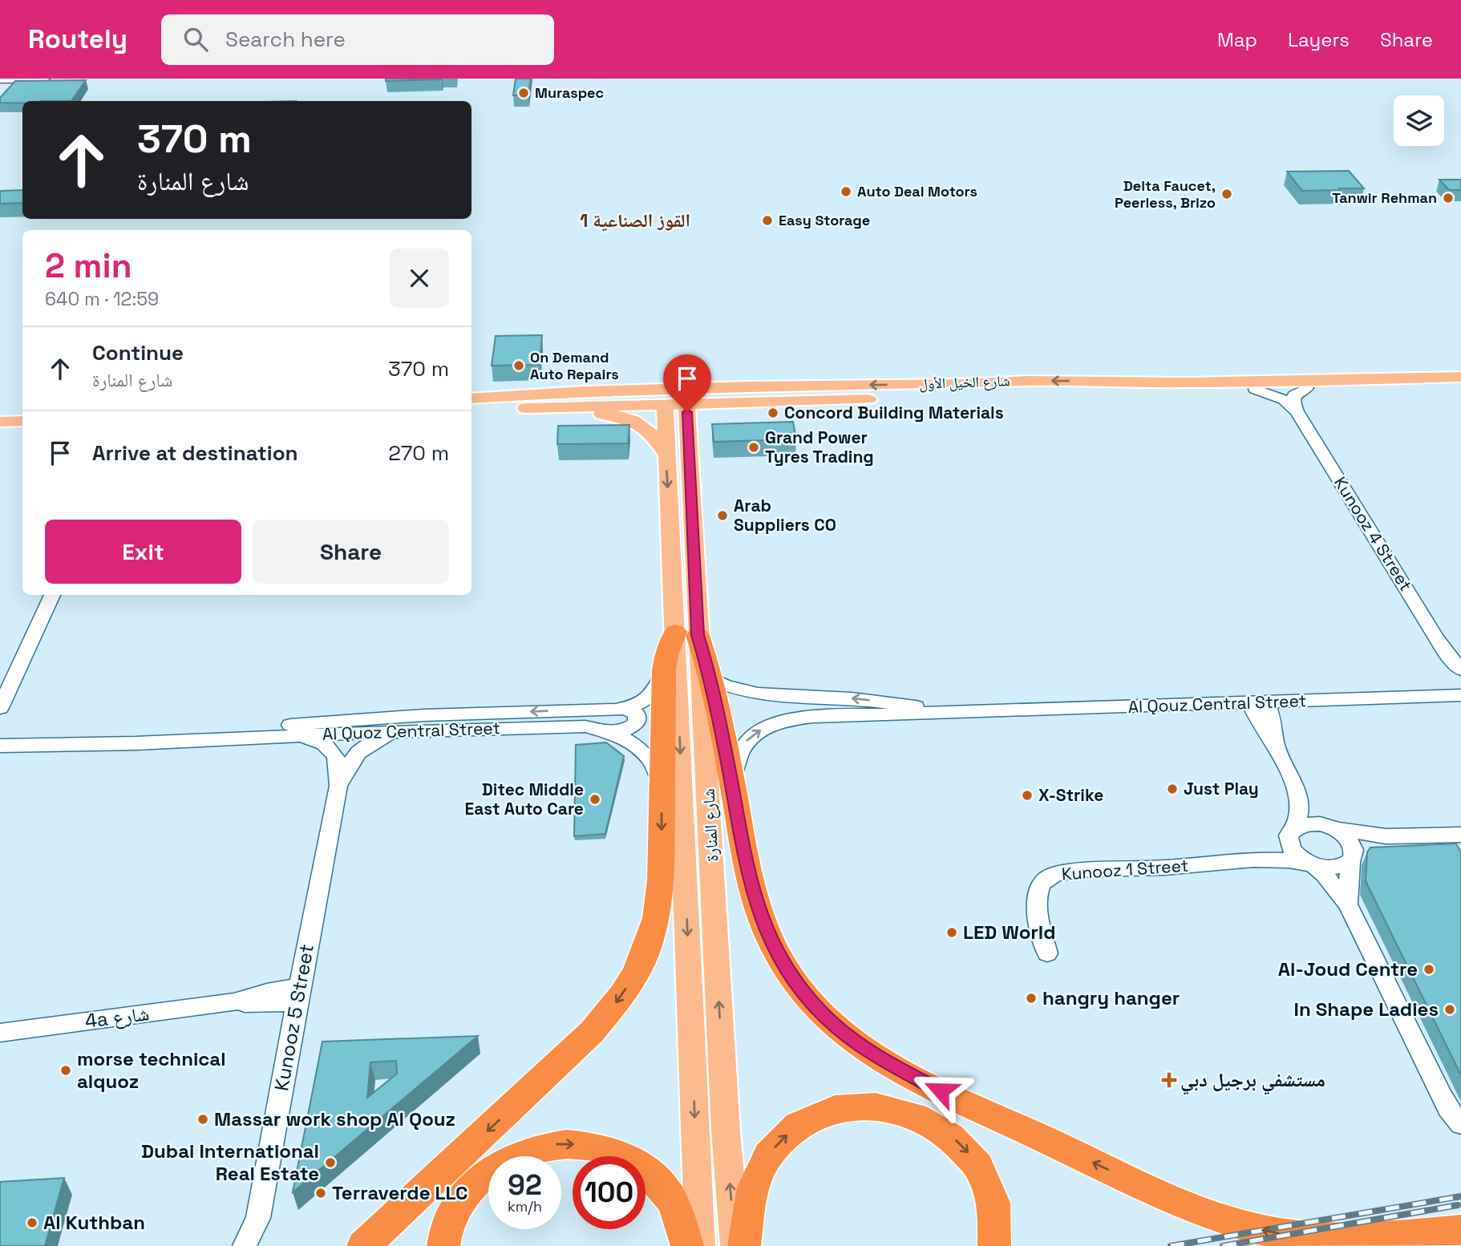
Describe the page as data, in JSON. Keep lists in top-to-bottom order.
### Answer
{
  "streets": {
    "main road": ["شارع الخيل الأول", "شارع المنارة"],
    "street": [
      "Kunooz 4 Street",
      "Al Qouz Central Street",
      "Al Quoz Central Street",
      "Kunooz 1 Street",
      "4a شارع",
      "Kunooz 5 Street"
    ]
  },
  "crossings": [
    ["شارع الخيل الأول", "Kunooz 4 Street"],
    ["شارع الخيل الأول", "شارع المنارة"],
    ["Kunooz 4 Street", "Al Qouz Central Street"],
    ["Al Quoz Central Street", "Kunooz 5 Street"],
    ["4a شارع", "Kunooz 5 Street"]
  ],
  "districts": ["القوز الصناعية 1"],
  "places": {
    "other": [
      "Muraspec",
      "Auto Deal Motors",
      "Delta Faucet, Peerless, Brizo",
      "Tanwir Rehman",
      "Easy Storage",
      "On Demand Auto Repairs",
      "Concord Building Materials",
      "Grand Power Tyres Trading",
      "Arab Suppliers CO",
      "Just Play",
      "X-Strike",
      "Ditec Middle East Auto Care",
      "LED World",
      "Al-Joud Centre",
      "hangry hanger",
      "In Shape Ladies",
      "morse technical alquoz",
      "Massar work shop Al Qouz",
      "Dubai International Real Estate",
      "Terraverde LLC",
      "Al Kuthban"
    ],
    "health": ["مستشفي برجيل دبي"]
  },
  "page": {
    "header": "Routely",
    "search": "Search here",
    "nav": ["Map", "Layers", "Share"],
    "turn": ["370 m", "شارع المنارة"],
    "heading": ["2 min", "640 m · 12:59"],
    "list": [
      {
        "name": "Continue",
        "note": "شارع المنارة",
        "value": "370 m"
      },
      {
        "name": "Arrive at destination",
        "value": "270 m"
      }
    ],
    "buttons": ["Exit", "Share"],
    "speed": "92 km/h",
    "limit": "100"
  }
}
